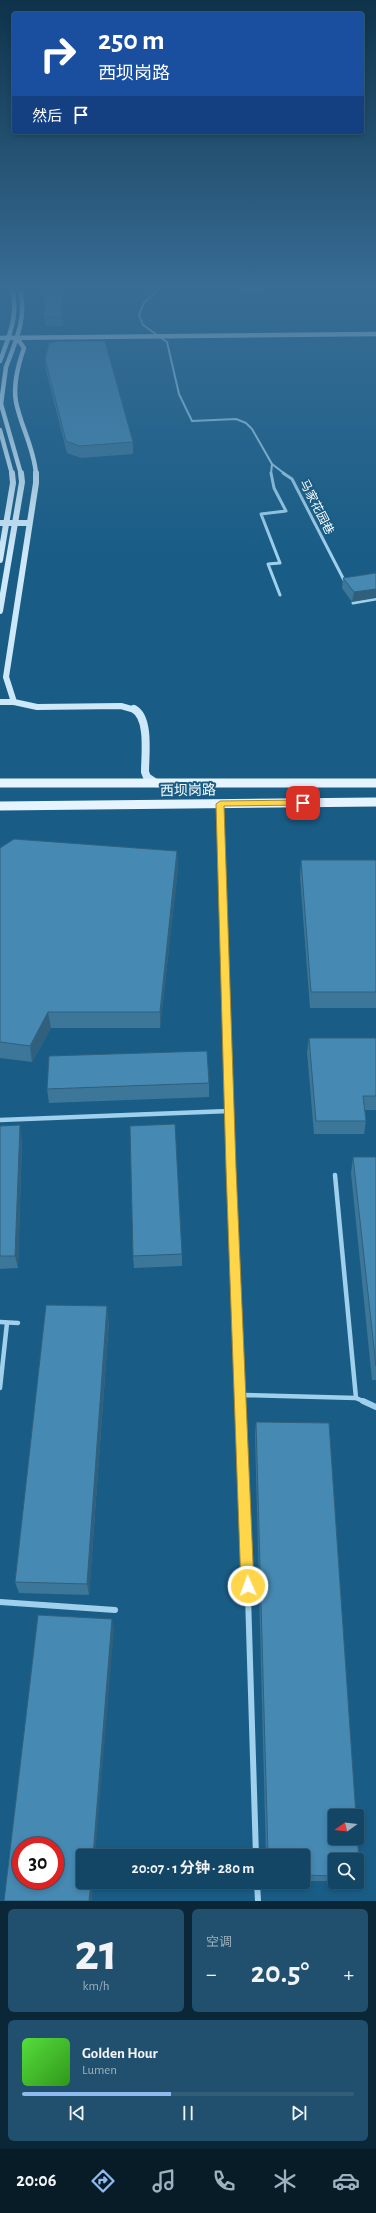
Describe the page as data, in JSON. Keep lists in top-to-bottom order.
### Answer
{
  "streets": {
    "main road": ["西坝岗路"],
    "street": ["马家花园巷"]
  },
  "north": "left",
  "page": {
    "turn": ["250 m", "西坝岗路"],
    "then": "然后",
    "limit": "30",
    "trip": "20:07 · 1 分钟 · 280 m",
    "tile": [
      ["21", "km/h"],
      "空调"
    ],
    "heat": ["−", "20.5°", "+"],
    "song": ["Golden Hour", "Lumen"],
    "tabs": "20:06"
  }
}
